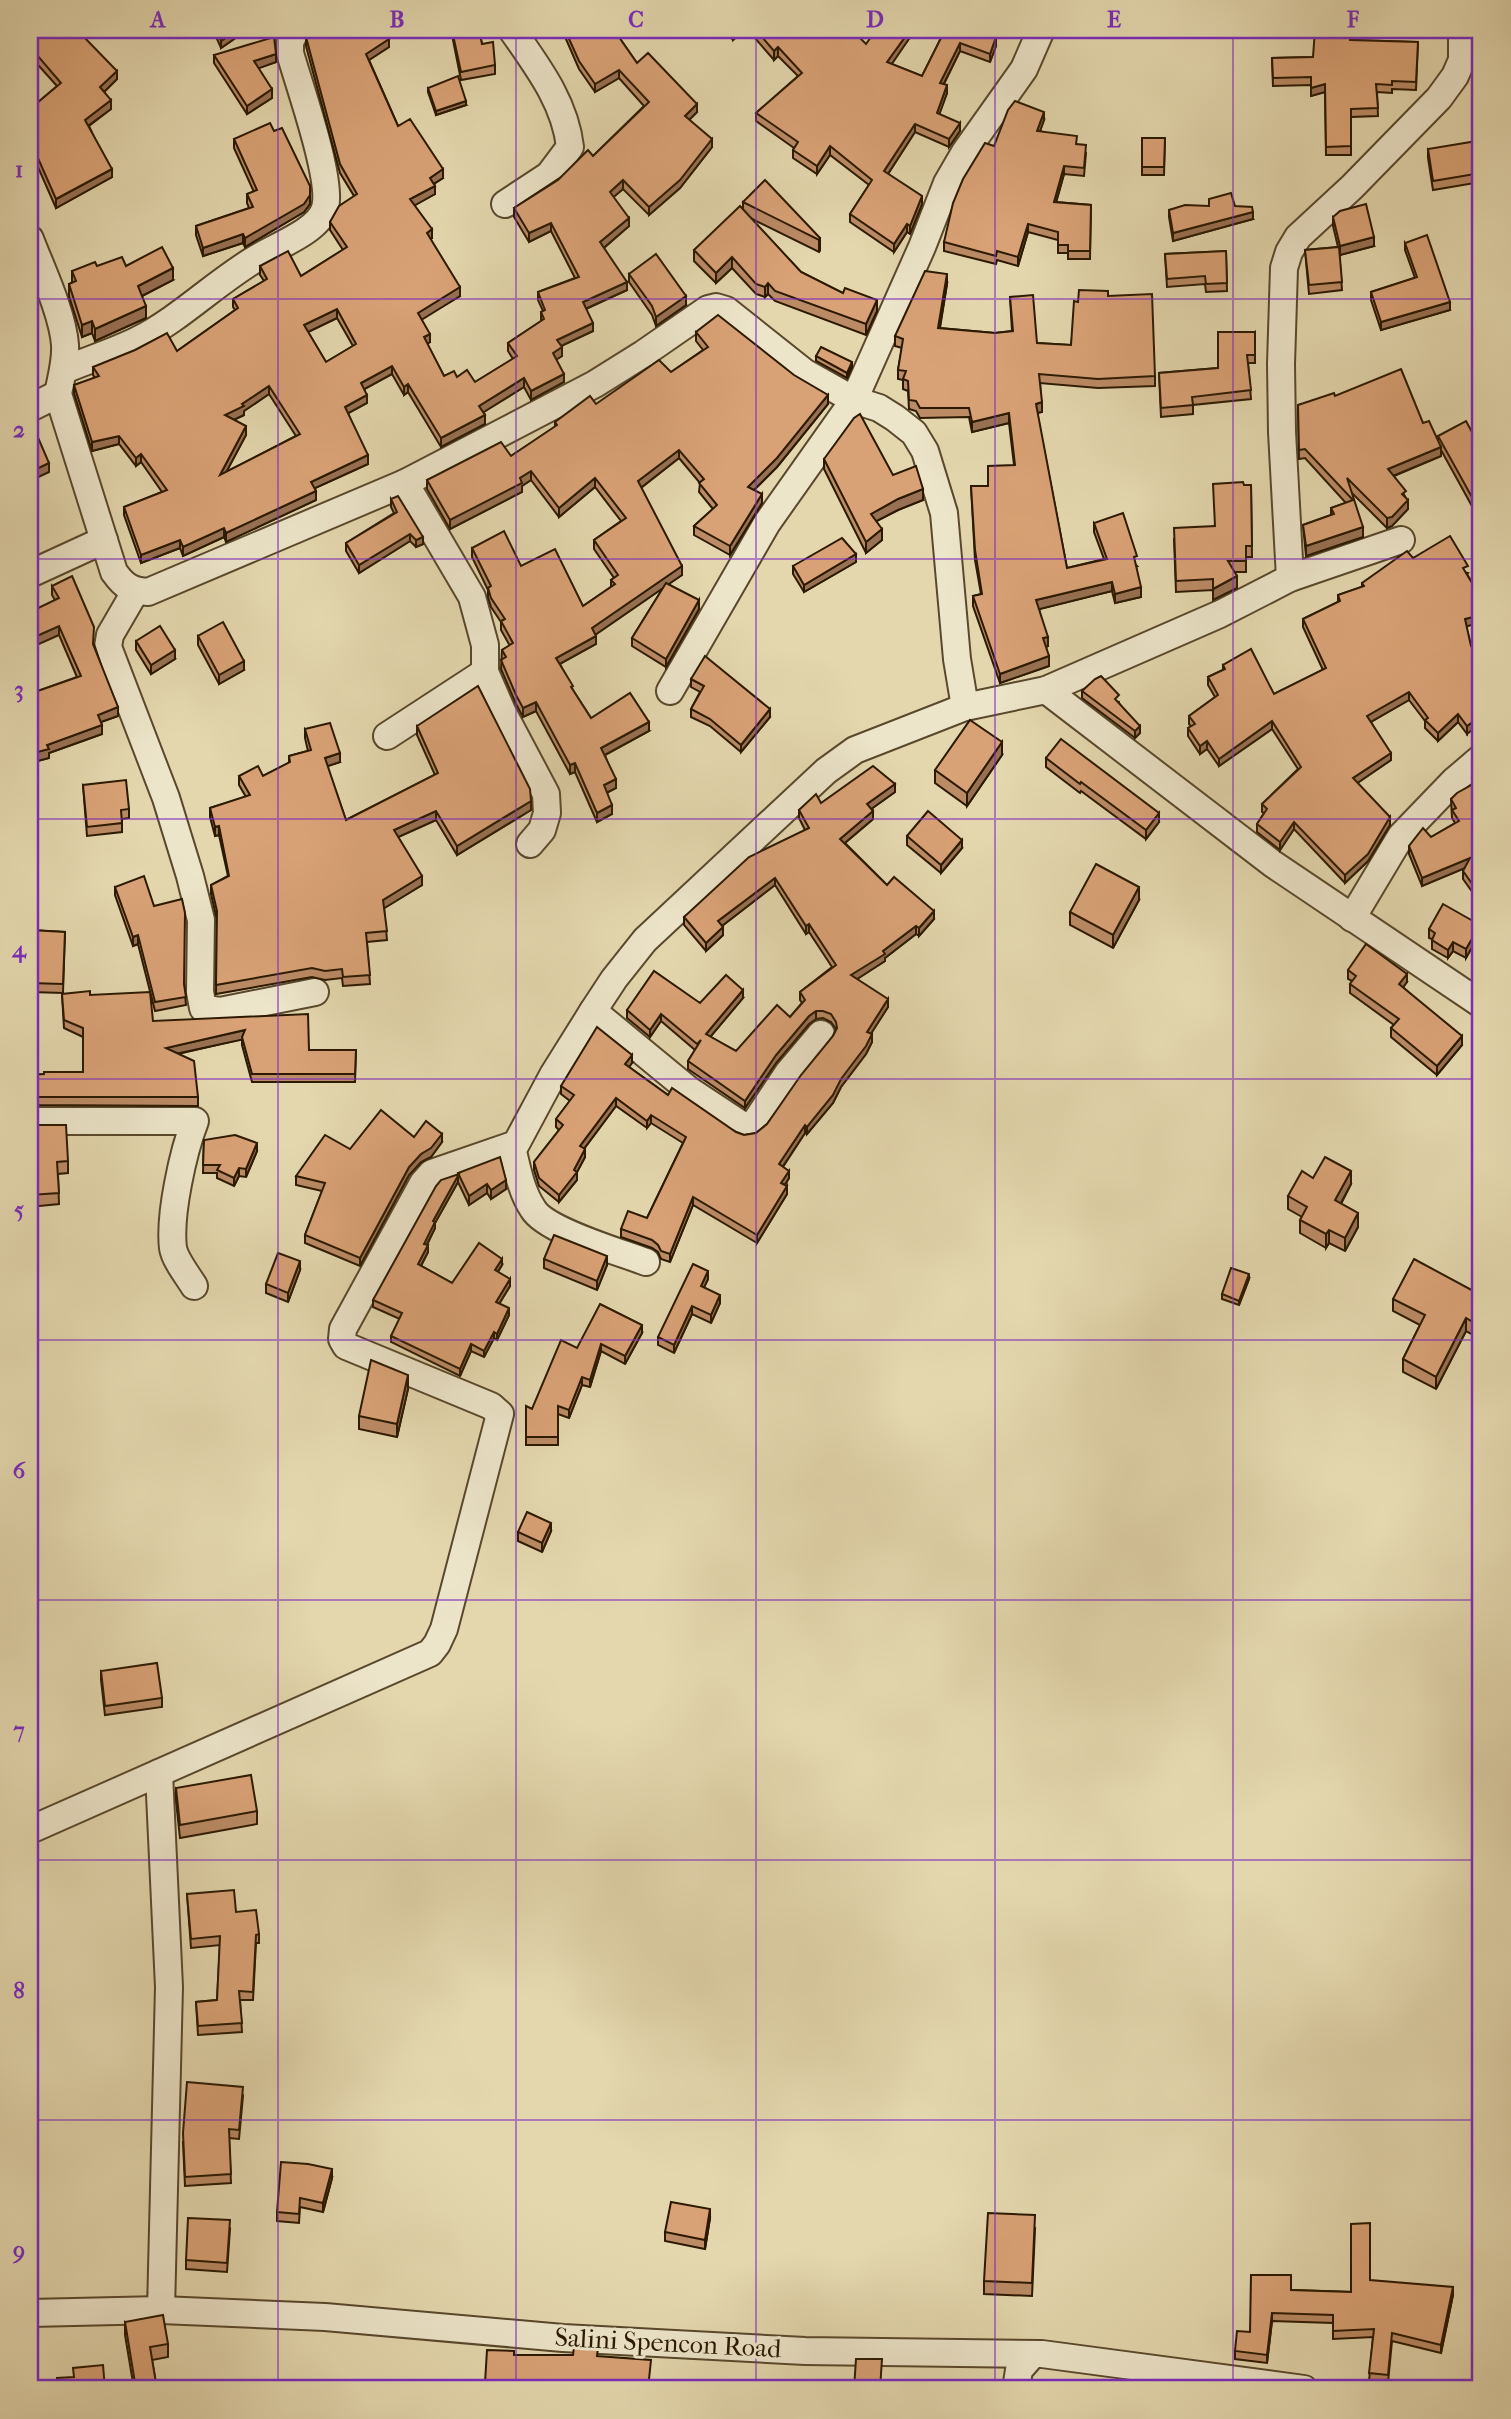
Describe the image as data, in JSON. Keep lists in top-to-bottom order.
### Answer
{
  "streets": {
    "street": ["Salini Spencon Road"]
  },
  "grid": {
    "columns": [
      "A",
      "B",
      "C",
      "D",
      "E",
      "F"
    ],
    "rows": [
      "1",
      "2",
      "3",
      "4",
      "5",
      "6",
      "7",
      "8",
      "9"
    ]
  }
}
